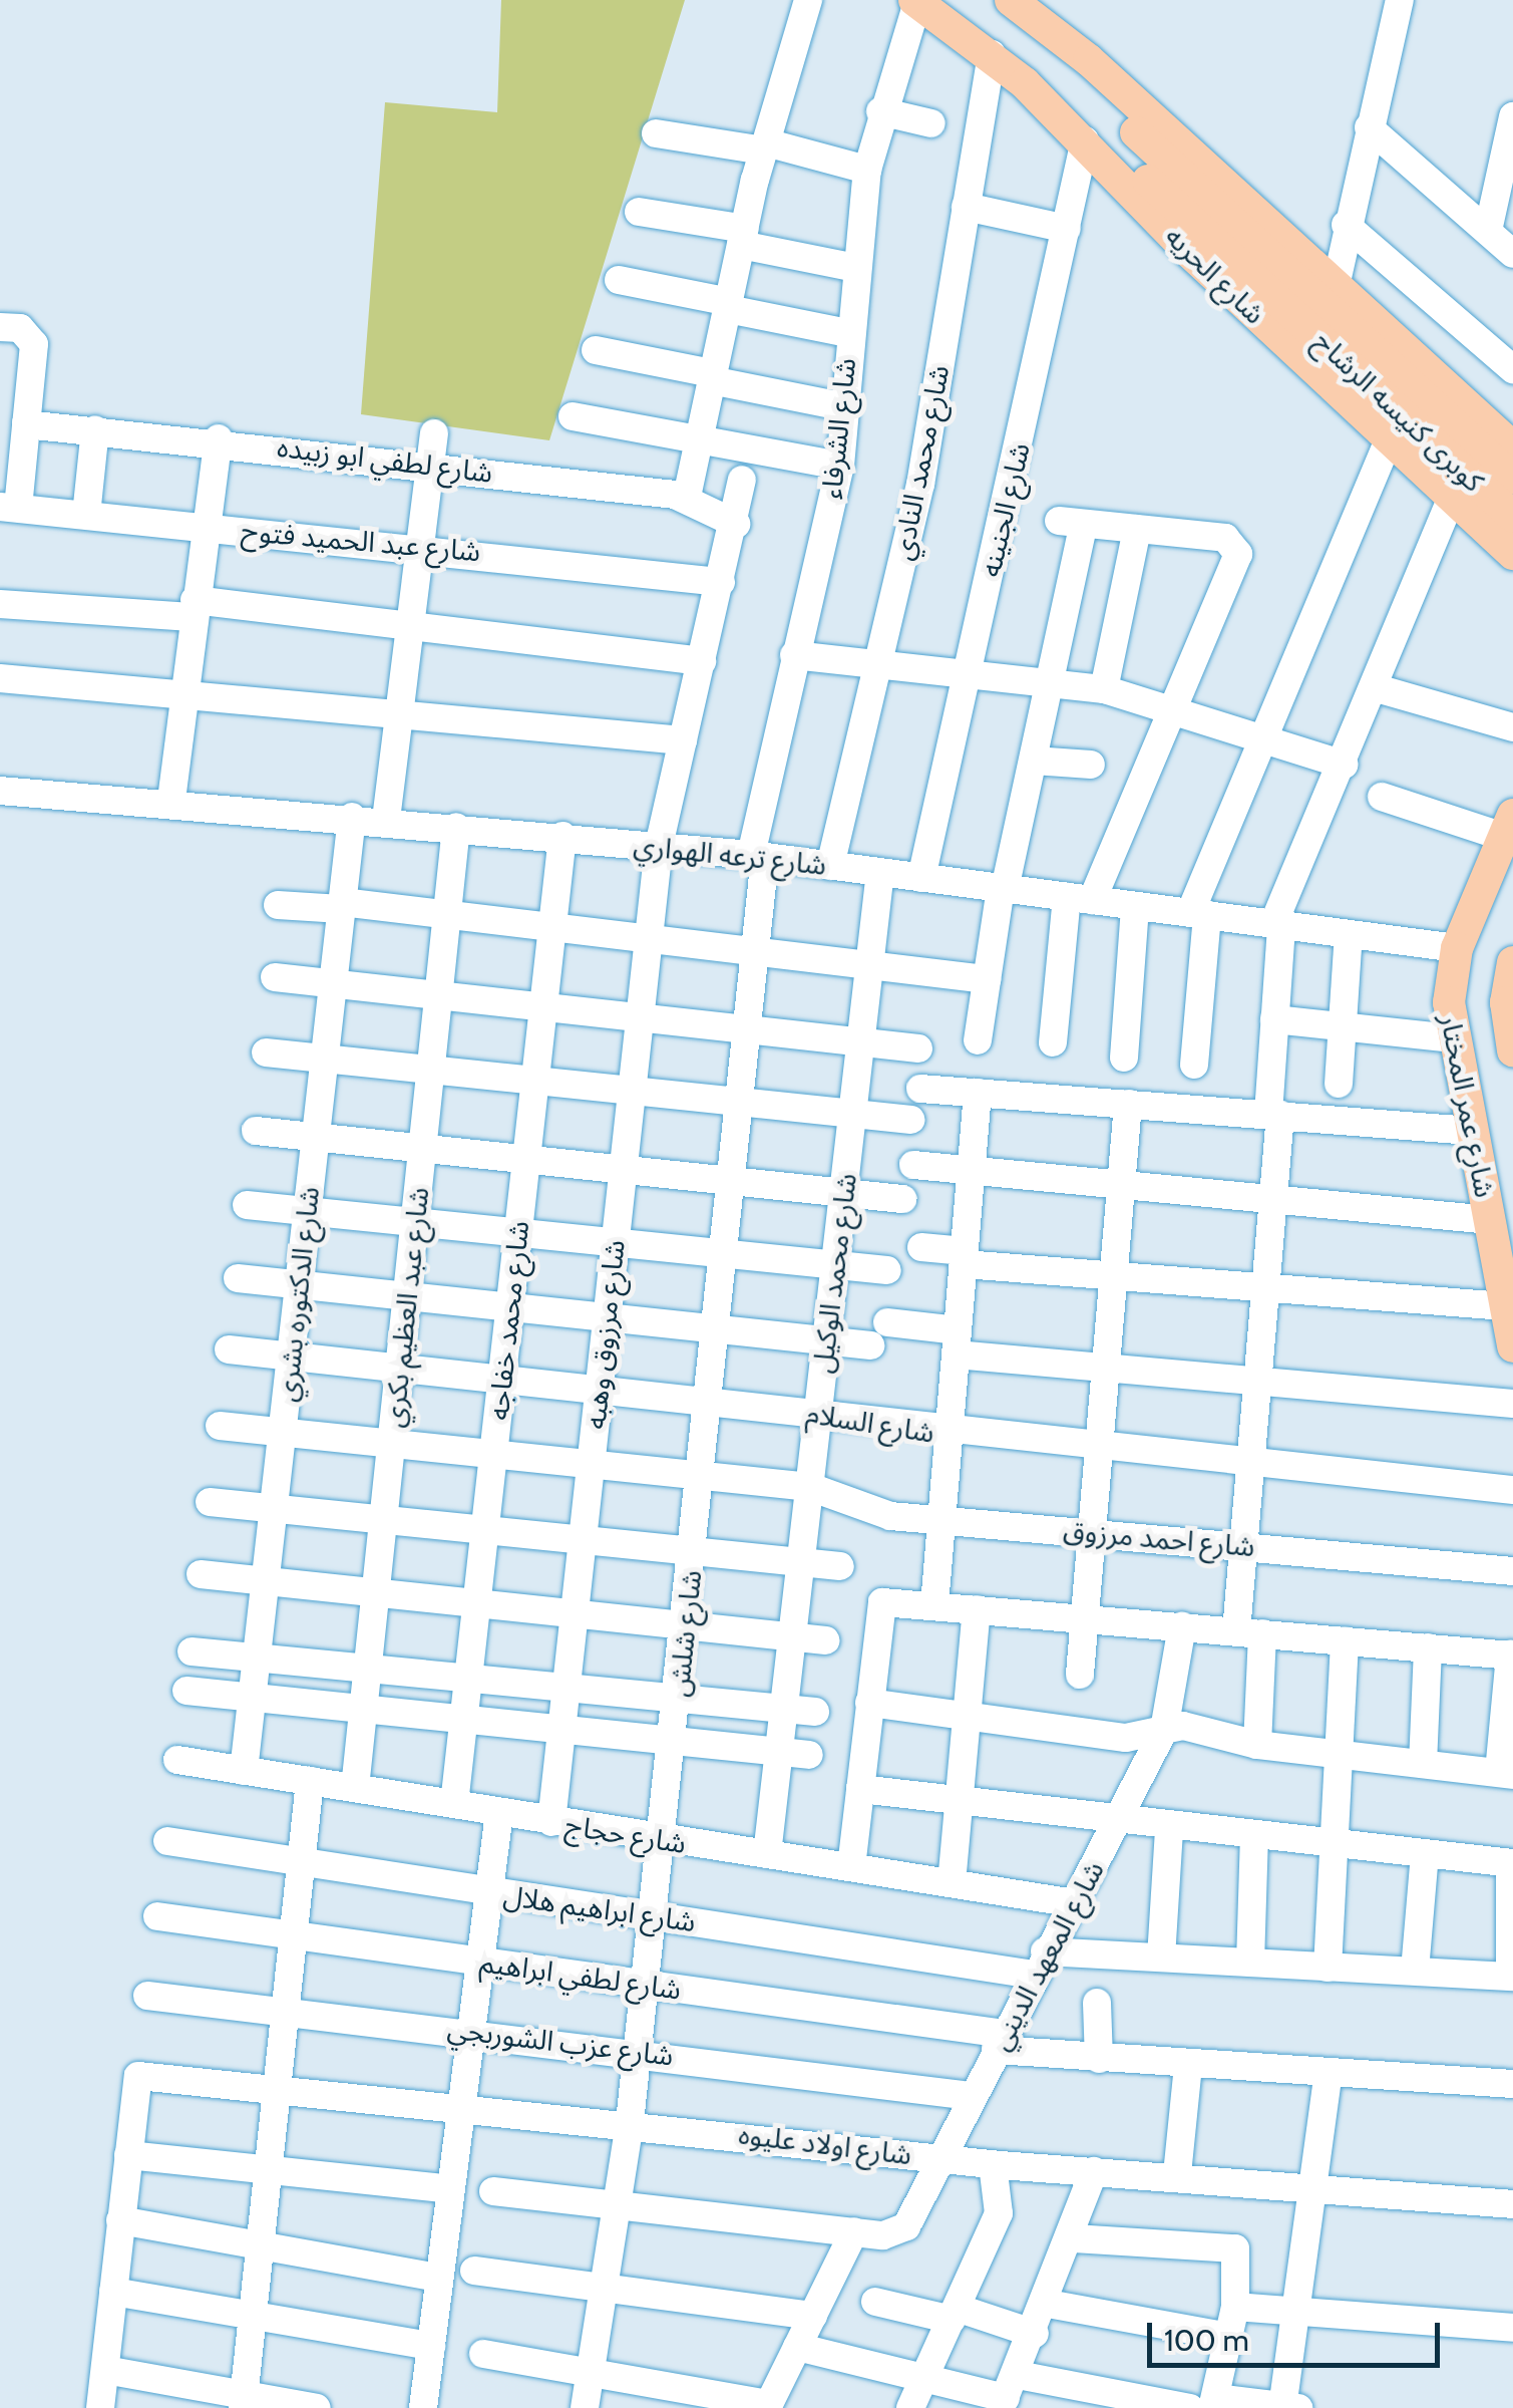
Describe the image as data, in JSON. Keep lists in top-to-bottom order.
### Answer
{
  "streets": {
    "main road": ["شارع الحريه", "كوبرى كنيسه الرشاح", "شارع عمر المختار"],
    "street": [
      "شارع الشرفاء",
      "شارع لطفي ابو زبيده",
      "شارع محمد النادي",
      "شارع الجنينه",
      "شارع عبد الحميد فتوح",
      "شارع ترعه الهواري",
      "شارع محمد الوكيل",
      "شارع الدكتوره بشري",
      "شارع عبد العظيم بكري",
      "شارع محمد خفاجه",
      "شارع مرزوق وهبه",
      "شارع السلام",
      "شارع احمد مرزوق",
      "شارع شلش",
      "شارع حجاج",
      "شارع ابراهيم هلال",
      "شارع المعهد الديني",
      "شارع لطفي ابراهيم",
      "شارع عزب الشوربجي",
      "شارع اولاد عليوه"
    ]
  },
  "crossings": [
    ["شارع الحريه", "كوبرى كنيسه الرشاح"],
    ["شارع الحريه", "شارع الشرفاء"],
    ["شارع الحريه", "شارع محمد النادي"],
    ["شارع الحريه", "شارع الجنينه"],
    ["شارع الشرفاء", "شارع ترعه الهواري"],
    ["شارع الشرفاء", "شارع شلش"],
    ["شارع لطفي ابو زبيده", "شارع مرزوق وهبه"],
    ["شارع محمد النادي", "شارع ترعه الهواري"],
    ["شارع الجنينه", "شارع ترعه الهواري"],
    ["شارع عبد الحميد فتوح", "شارع مرزوق وهبه"],
    ["شارع ترعه الهواري", "شارع عمر المختار"],
    ["شارع ترعه الهواري", "شارع محمد الوكيل"],
    ["شارع ترعه الهواري", "شارع الدكتوره بشري"],
    ["شارع ترعه الهواري", "شارع عبد العظيم بكري"],
    ["شارع ترعه الهواري", "شارع محمد خفاجه"],
    ["شارع ترعه الهواري", "شارع مرزوق وهبه"],
    ["شارع ترعه الهواري", "شارع شلش"],
    ["شارع محمد الوكيل", "شارع السلام"],
    ["شارع محمد الوكيل", "شارع احمد مرزوق"],
    ["شارع محمد الوكيل", "شارع حجاج"],
    ["شارع الدكتوره بشري", "شارع السلام"],
    ["شارع الدكتوره بشري", "شارع احمد مرزوق"],
    ["شارع الدكتوره بشري", "شارع حجاج"],
    ["شارع عبد العظيم بكري", "شارع السلام"],
    ["شارع عبد العظيم بكري", "شارع احمد مرزوق"],
    ["شارع عبد العظيم بكري", "شارع حجاج"],
    ["شارع محمد خفاجه", "شارع السلام"],
    ["شارع محمد خفاجه", "شارع احمد مرزوق"],
    ["شارع محمد خفاجه", "شارع حجاج"],
    ["شارع مرزوق وهبه", "شارع السلام"],
    ["شارع مرزوق وهبه", "شارع احمد مرزوق"],
    ["شارع مرزوق وهبه", "شارع حجاج"],
    ["شارع السلام", "شارع شلش"],
    ["شارع احمد مرزوق", "شارع شلش"],
    ["شارع شلش", "شارع حجاج"],
    ["شارع شلش", "شارع ابراهيم هلال"],
    ["شارع شلش", "شارع لطفي ابراهيم"],
    ["شارع شلش", "شارع عزب الشوربجي"],
    ["شارع شلش", "شارع اولاد عليوه"],
    ["شارع حجاج", "شارع المعهد الديني"],
    ["شارع ابراهيم هلال", "شارع المعهد الديني"],
    ["شارع المعهد الديني", "شارع لطفي ابراهيم"],
    ["شارع المعهد الديني", "شارع عزب الشوربجي"],
    ["شارع المعهد الديني", "شارع اولاد عليوه"]
  ],
  "scale_bar": "100 m"
}
